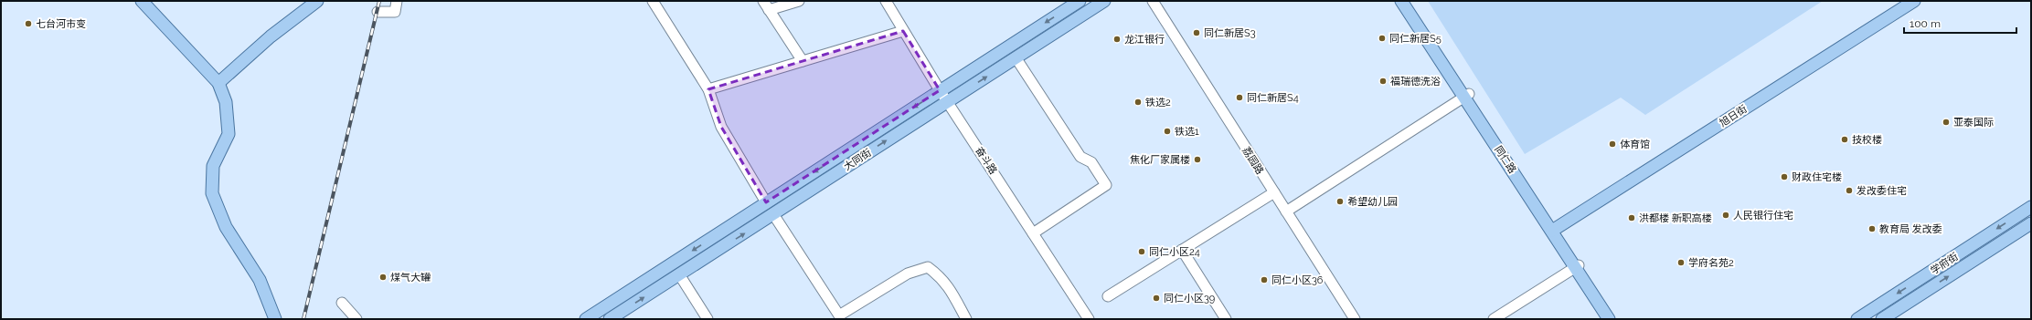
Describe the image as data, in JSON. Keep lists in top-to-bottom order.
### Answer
{
  "streets": {
    "main road": [
      "旭日街",
      "大同街",
      "同仁路",
      "学府街"
    ],
    "street": ["奋斗路", "荔园路"]
  },
  "crossings": [
    ["旭日街", "同仁路"],
    ["大同街", "奋斗路"]
  ],
  "places": [
    "七台河市变",
    "同仁新居S3",
    "同仁新居S5",
    "龙江银行",
    "福瑞德洗浴",
    "同仁新居S4",
    "铁选2",
    "亚泰国际",
    "铁选1",
    "技校楼",
    "体育馆",
    "焦化厂家属楼",
    "财政住宅楼",
    "发改委住宅",
    "希望幼儿园",
    "人民银行住宅",
    "洪都楼 新职高楼",
    "教育局 发改委",
    "同仁小区24",
    "学府名苑2",
    "煤气大罐",
    "同仁小区36",
    "同仁小区39"
  ],
  "scale_bar": "100 m"
}
